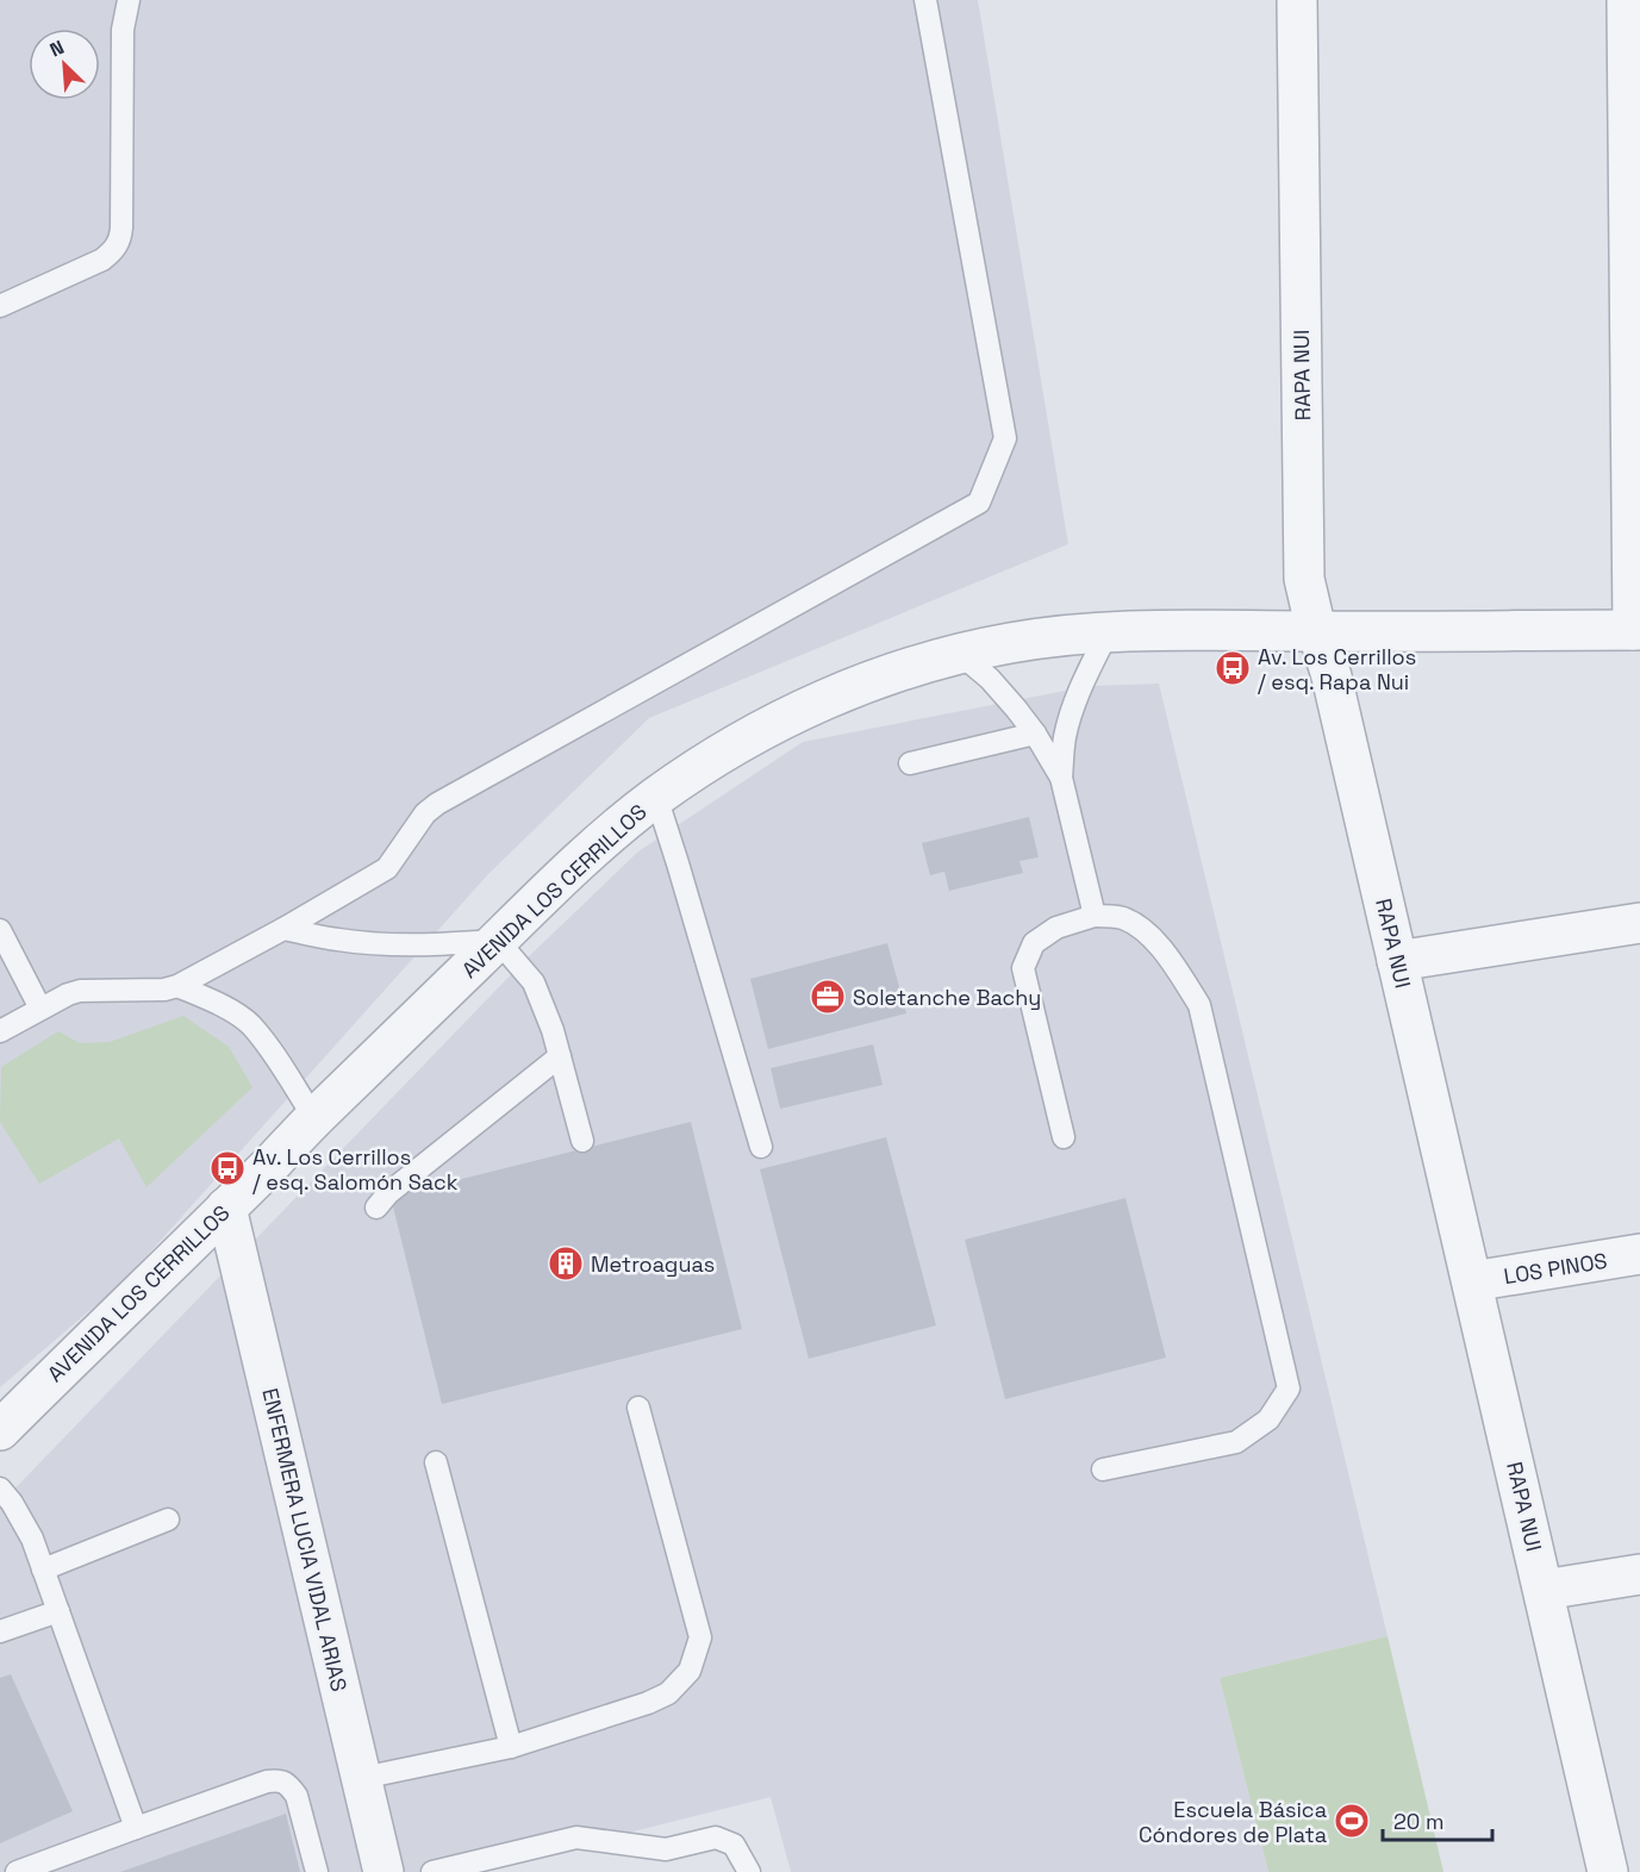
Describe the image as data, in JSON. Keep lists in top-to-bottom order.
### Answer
{
  "streets": {
    "street": [
      "RAPA NUI",
      "AVENIDA LOS CERRILLOS",
      "LOS PINOS",
      "ENFERMERA LUCIA VIDAL ARIAS"
    ]
  },
  "crossings": [
    ["RAPA NUI", "AVENIDA LOS CERRILLOS"],
    ["RAPA NUI", "LOS PINOS"],
    ["AVENIDA LOS CERRILLOS", "ENFERMERA LUCIA VIDAL ARIAS"]
  ],
  "places": {
    "bus stop": ["Av. Los Cerrillos / esq. Rapa Nui", "Av. Los Cerrillos / esq. Salomón Sack"],
    "office": ["Soletanche Bachy"],
    "building": ["Metroaguas"],
    "sports": ["Escuela Básica Cóndores de Plata"]
  },
  "scale_bar": "20 m",
  "north": "top left"
}
